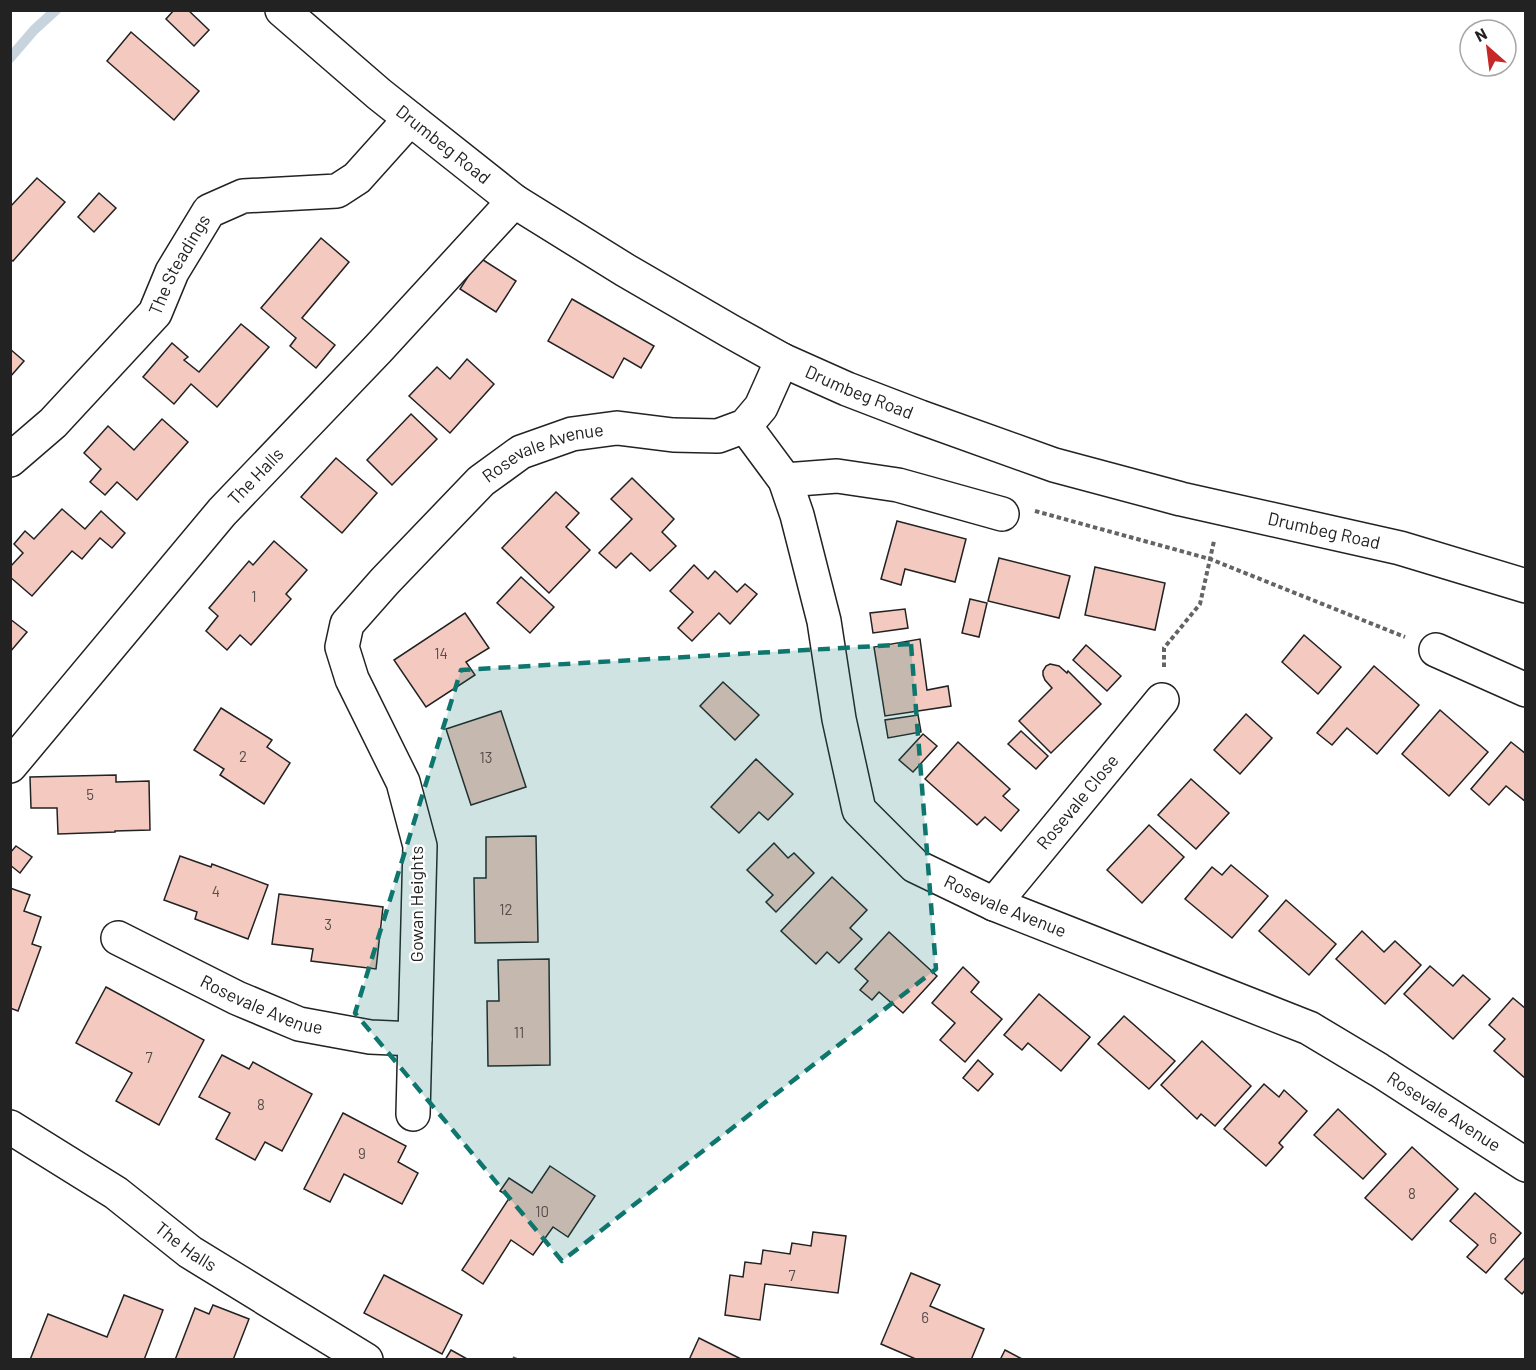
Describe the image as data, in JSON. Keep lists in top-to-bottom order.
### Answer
{
  "streets": {
    "street": [
      "Drumbeg Road",
      "The Steadings",
      "Rosevale Avenue",
      "The Halls",
      "Rosevale Close",
      "Gowan Heights"
    ]
  },
  "crossings": [
    ["Drumbeg Road", "The Steadings"],
    ["Drumbeg Road", "The Halls"],
    ["Rosevale Avenue", "Rosevale Close"],
    ["Rosevale Avenue", "Gowan Heights"]
  ],
  "house_numbers": [
    "1",
    "14",
    "2",
    "13",
    "5",
    "4",
    "12",
    "3",
    "11",
    "7",
    "8",
    "9",
    "8",
    "10",
    "6",
    "7",
    "6"
  ],
  "north": "top left"
}
